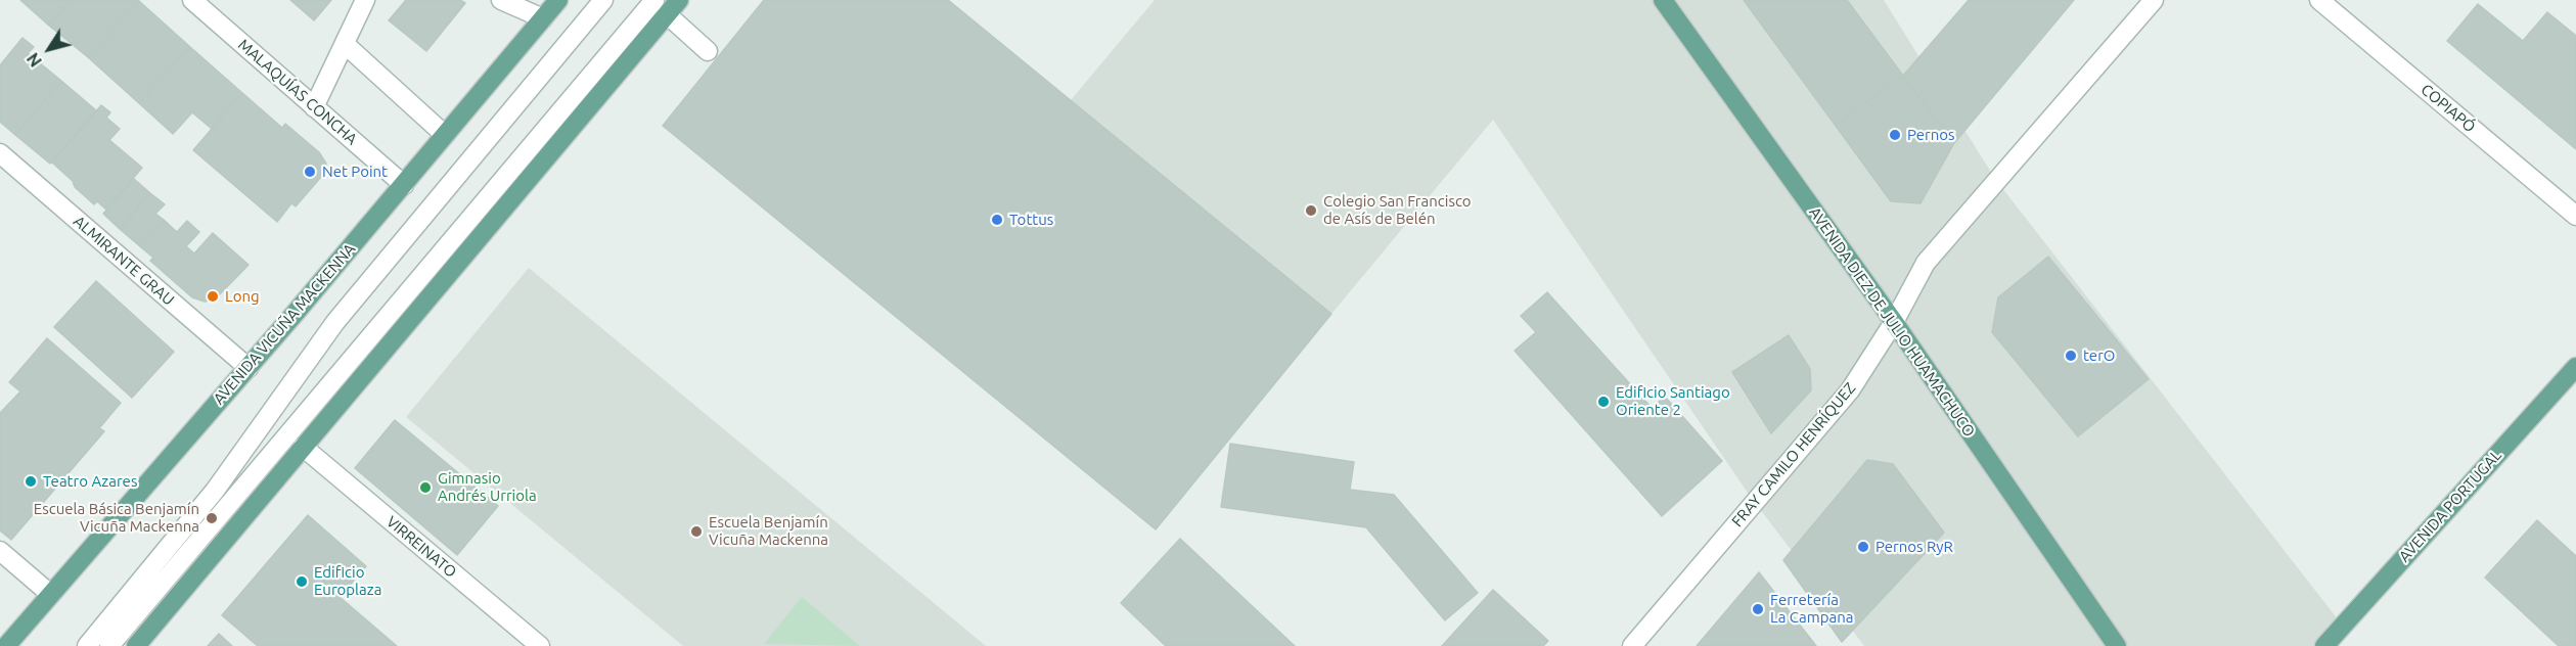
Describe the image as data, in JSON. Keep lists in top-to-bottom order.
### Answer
{
  "streets": {
    "main road": ["AVENIDA DIEZ DE JULIO HUAMACHUCO", "AVENIDA VICUÑA MACKENNA", "AVENIDA PORTUGAL"],
    "street": [
      "MALAQUÍAS CONCHA",
      "COPIAPÓ",
      "ALMIRANTE GRAU",
      "FRAY CAMILO HENRÍQUEZ",
      "VIRREINATO"
    ]
  },
  "crossings": [
    ["MALAQUÍAS CONCHA", "AVENIDA VICUÑA MACKENNA"],
    ["ALMIRANTE GRAU", "AVENIDA VICUÑA MACKENNA"],
    ["AVENIDA DIEZ DE JULIO HUAMACHUCO", "FRAY CAMILO HENRÍQUEZ"]
  ],
  "places": [
    "Pernos",
    "Net Point",
    "Colegio San Francisco de Asís de Belén",
    "Tottus",
    "Long",
    "terO",
    "Edificio Santiago Oriente 2",
    "Teatro Azares",
    "Gimnasio Andrés Urriola",
    "Escuela Básica Benjamín Vicuña Mackenna",
    "Escuela Benjamín Vicuña Mackenna",
    "Pernos RyR",
    "Edificio Europlaza",
    "Ferretería La Campana"
  ],
  "north": "bottom left"
}
